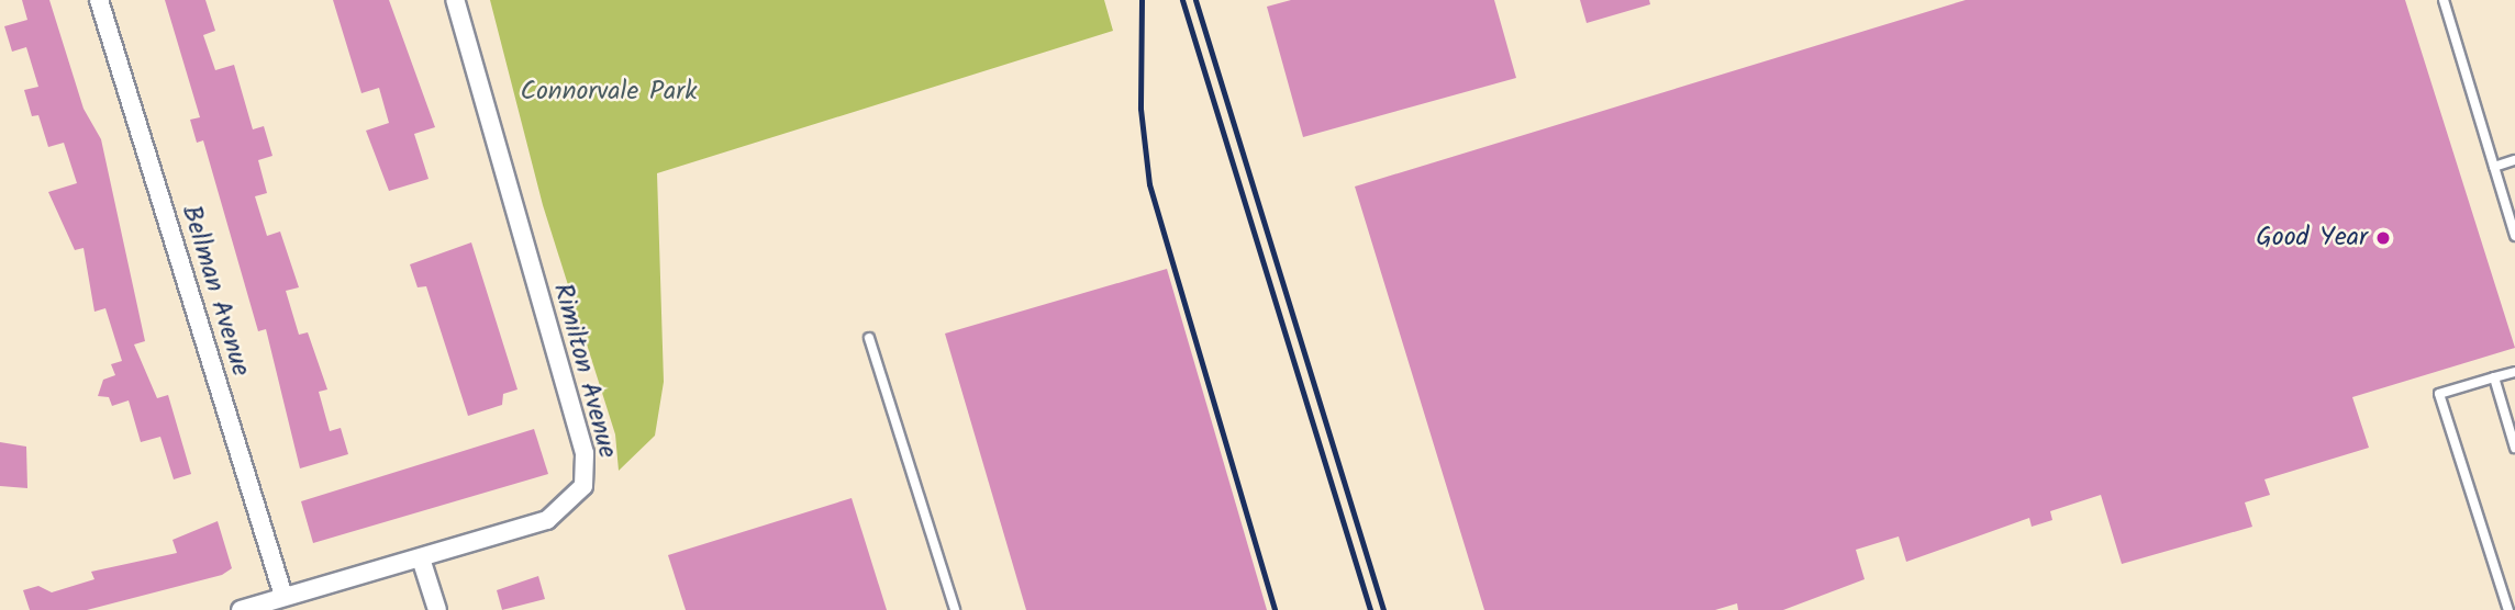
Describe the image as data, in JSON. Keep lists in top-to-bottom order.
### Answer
{
  "streets": {
    "street": ["Bellman Avenue", "Rimilton Avenue"]
  },
  "crossings": [
    ["Bellman Avenue", "Rimilton Avenue"]
  ],
  "parks": ["Connorvale Park"],
  "places": ["Good Year"]
}
